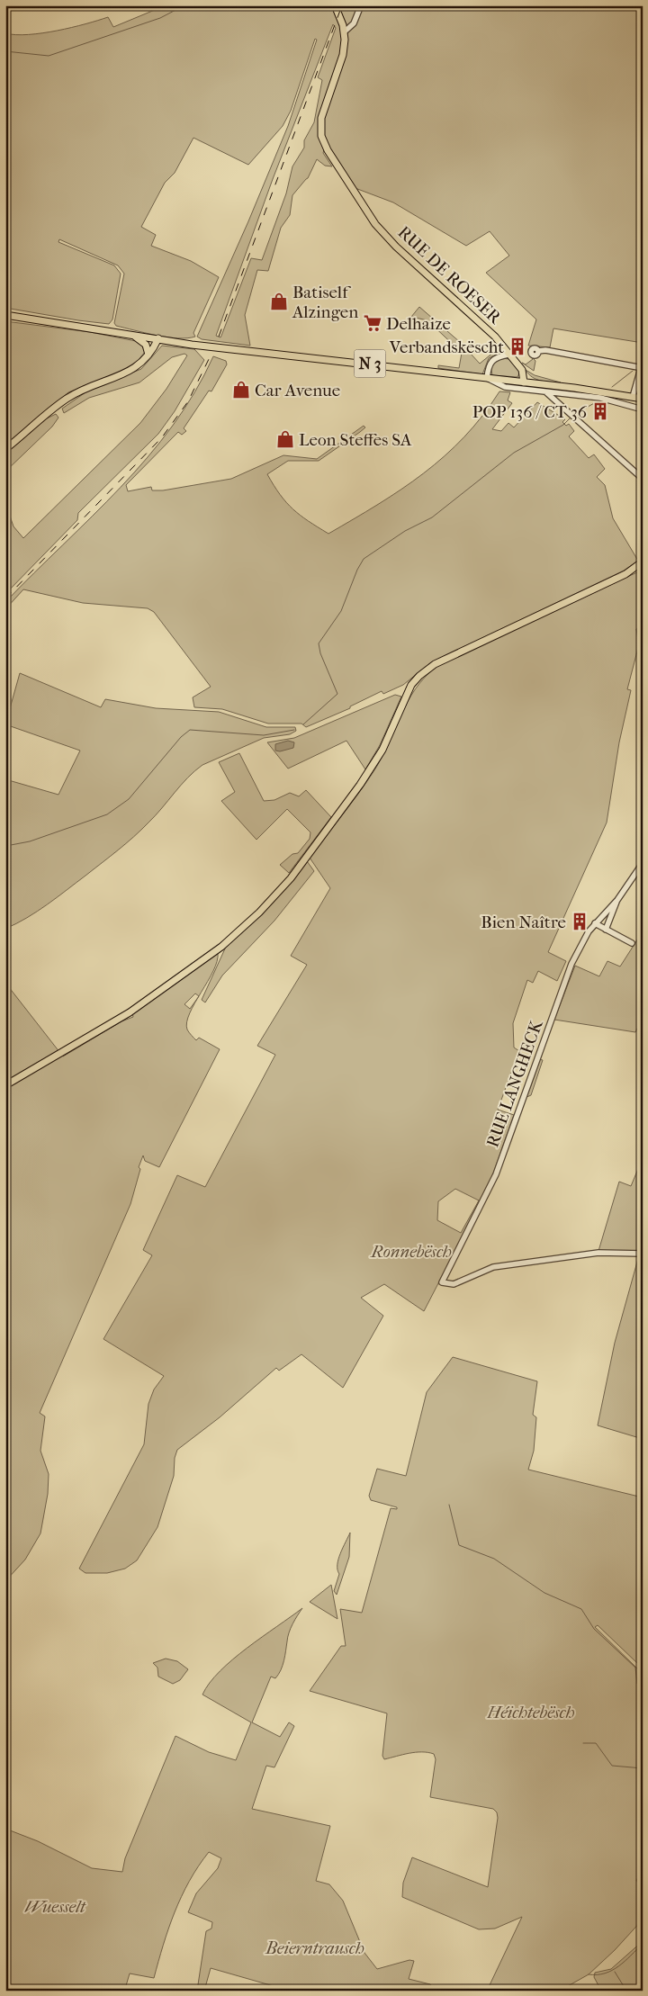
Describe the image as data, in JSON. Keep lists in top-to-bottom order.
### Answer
{
  "streets": {
    "main road": ["RUE DE ROESER", "N 3"],
    "street": ["RUE LANGHECK"]
  },
  "crossings": [
    ["RUE DE ROESER", "N 3"]
  ],
  "parks": [
    "Ronnebësch",
    "Héichtebësch",
    "Wuesselt",
    "Beierntrausch"
  ],
  "places": {
    "shop": ["Batiself Alzingen", "Car Avenue", "Leon Steffes SA"],
    "supermarket": ["Delhaize"],
    "building": ["Verbandskëscht", "POP 136 / CT 36", "Bien Naître"]
  }
}
